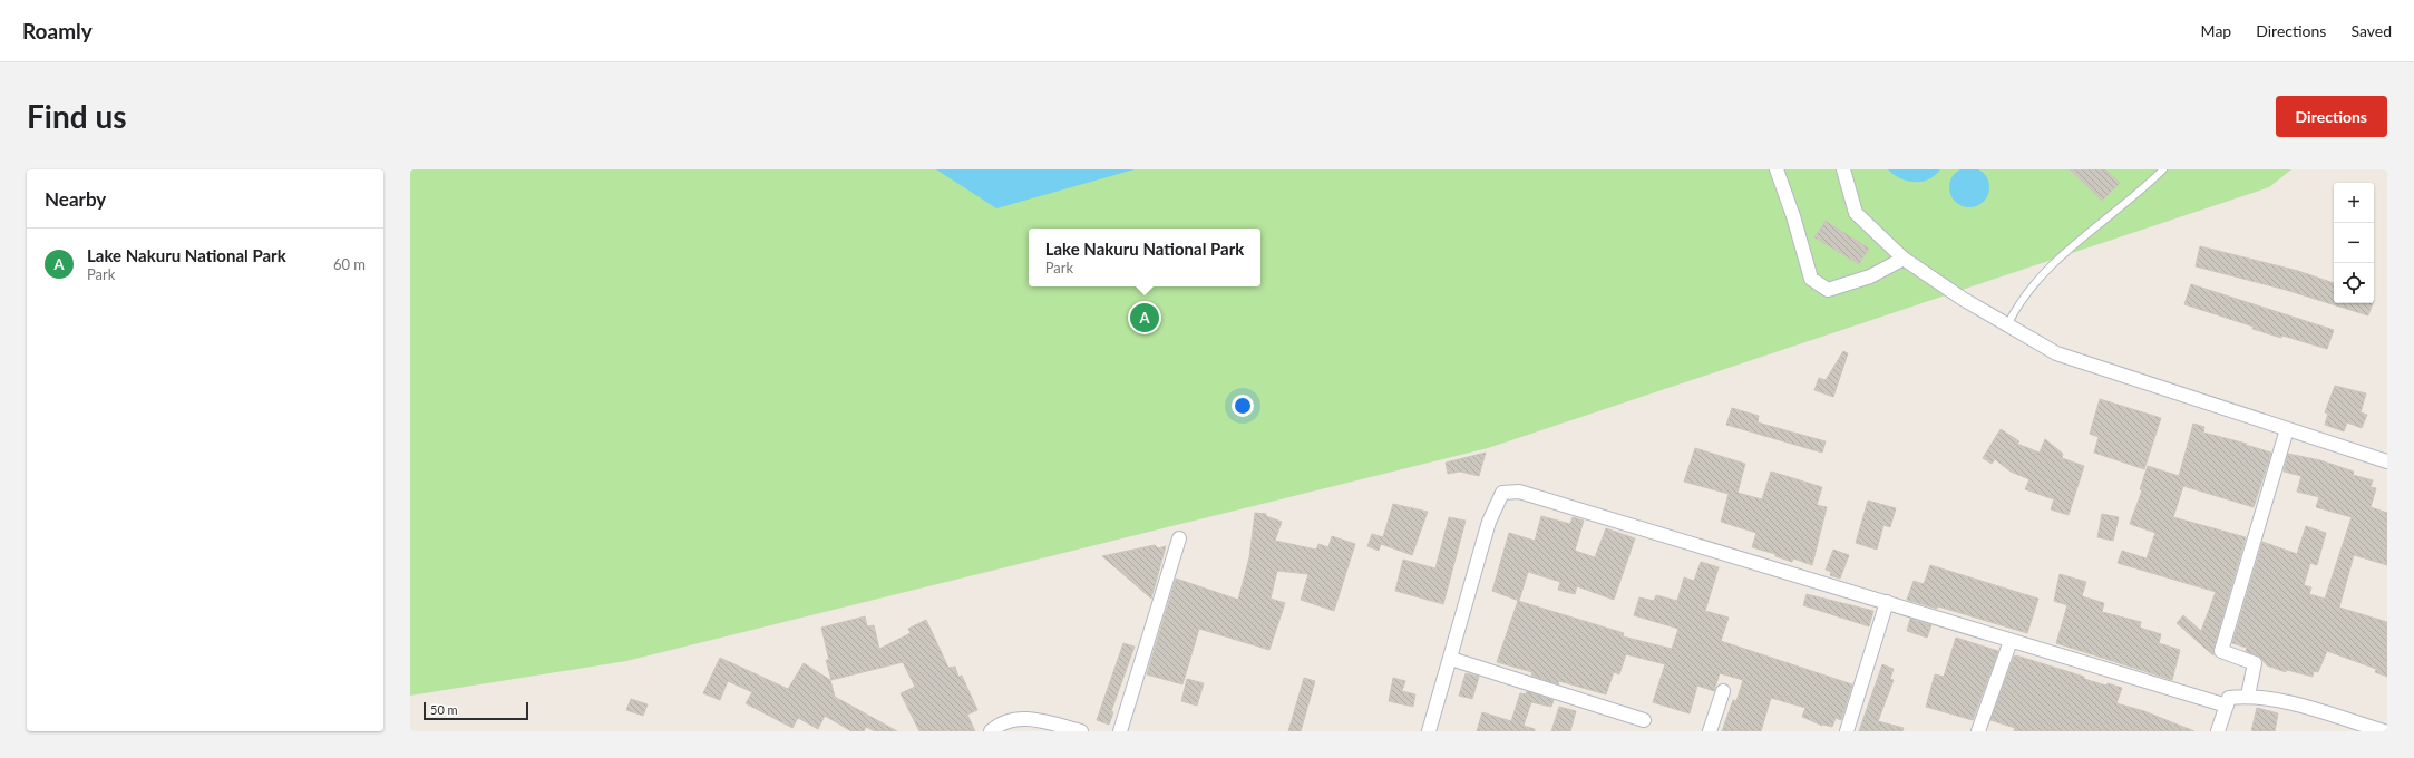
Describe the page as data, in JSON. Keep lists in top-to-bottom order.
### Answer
{
  "scale_bar": "50 m",
  "page": {
    "header": "Roamly",
    "nav": ["Map", "Directions", "Saved"],
    "buttons": "Directions",
    "title": "Find us",
    "heading": "Nearby",
    "map_buttons": ["+", "−"],
    "list": [
      {
        "mark": "A",
        "name": "Lake Nakuru National Park",
        "note": "Park",
        "value": "60 m"
      }
    ],
    "popup": ["Lake Nakuru National Park", "Park"],
    "pins": "A",
    "scale": "50 m"
  }
}
